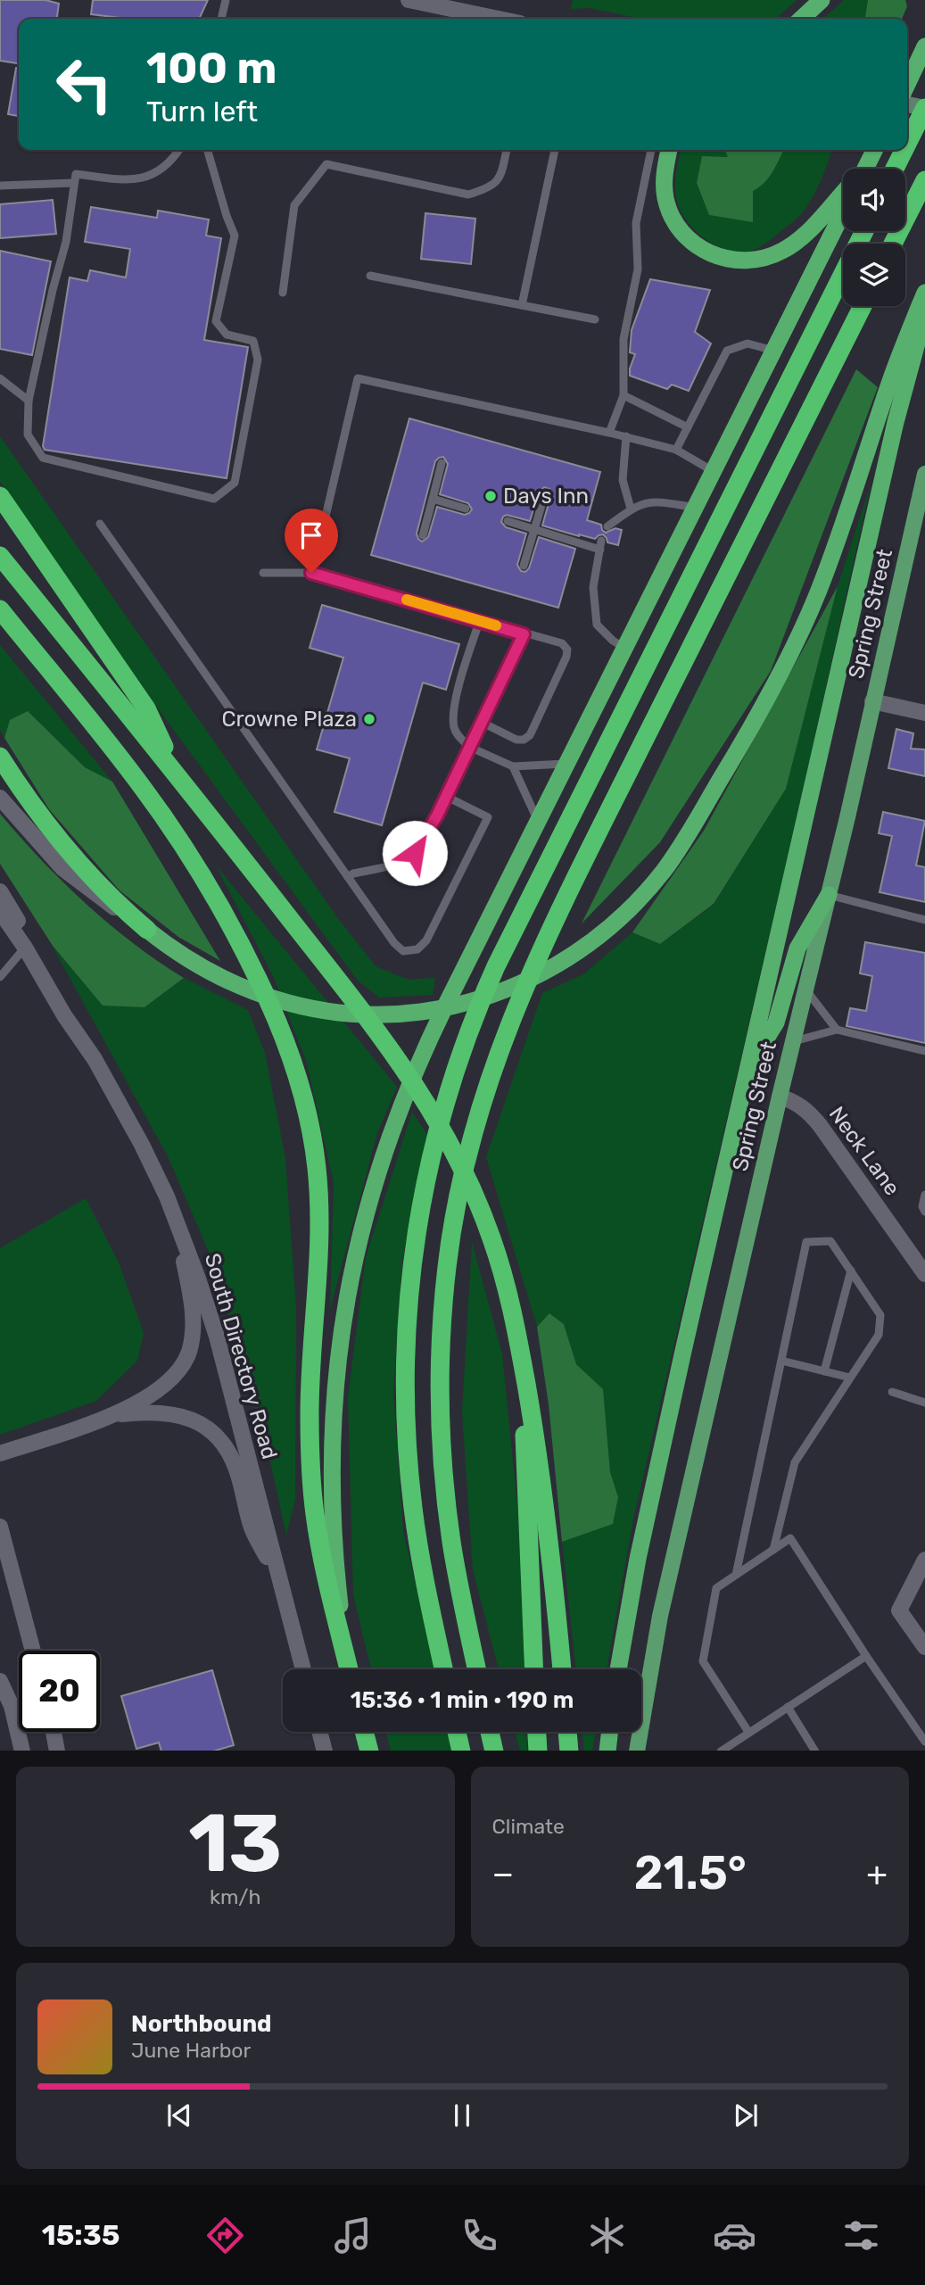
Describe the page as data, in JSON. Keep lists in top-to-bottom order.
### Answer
{
  "streets": {
    "main road": ["Spring Street"],
    "street": ["Neck Lane", "South Directory Road"]
  },
  "crossings": [
    ["Spring Street", "Neck Lane"]
  ],
  "places": ["Days Inn", "Crowne Plaza"],
  "page": {
    "turn": ["100 m", "Turn left"],
    "limit": "20",
    "trip": "15:36 · 1 min · 190 m",
    "tile": [
      ["13", "km/h"],
      "Climate"
    ],
    "heat": ["−", "21.5°", "+"],
    "song": ["Northbound", "June Harbor"],
    "tabs": "15:35"
  }
}
